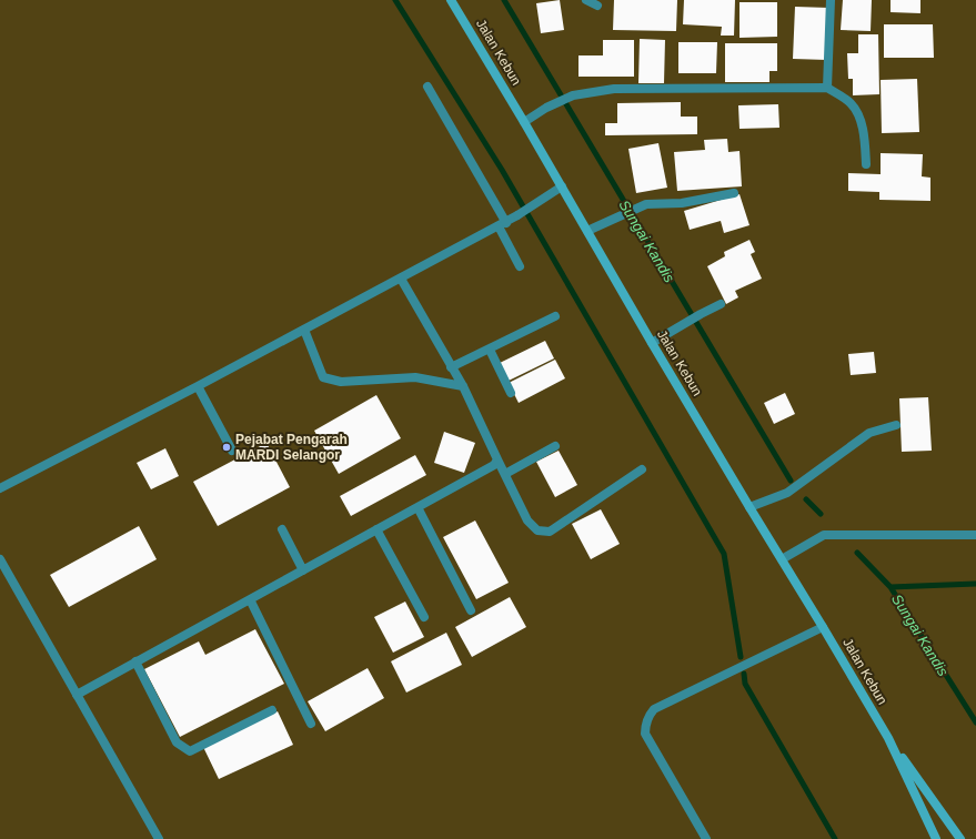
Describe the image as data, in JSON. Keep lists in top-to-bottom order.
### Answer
{
  "streets": {
    "main road": ["Jalan Kebun"]
  },
  "water": ["Sungai Kandis"],
  "places": ["Pejabat Pengarah MARDI Selangor"]
}
